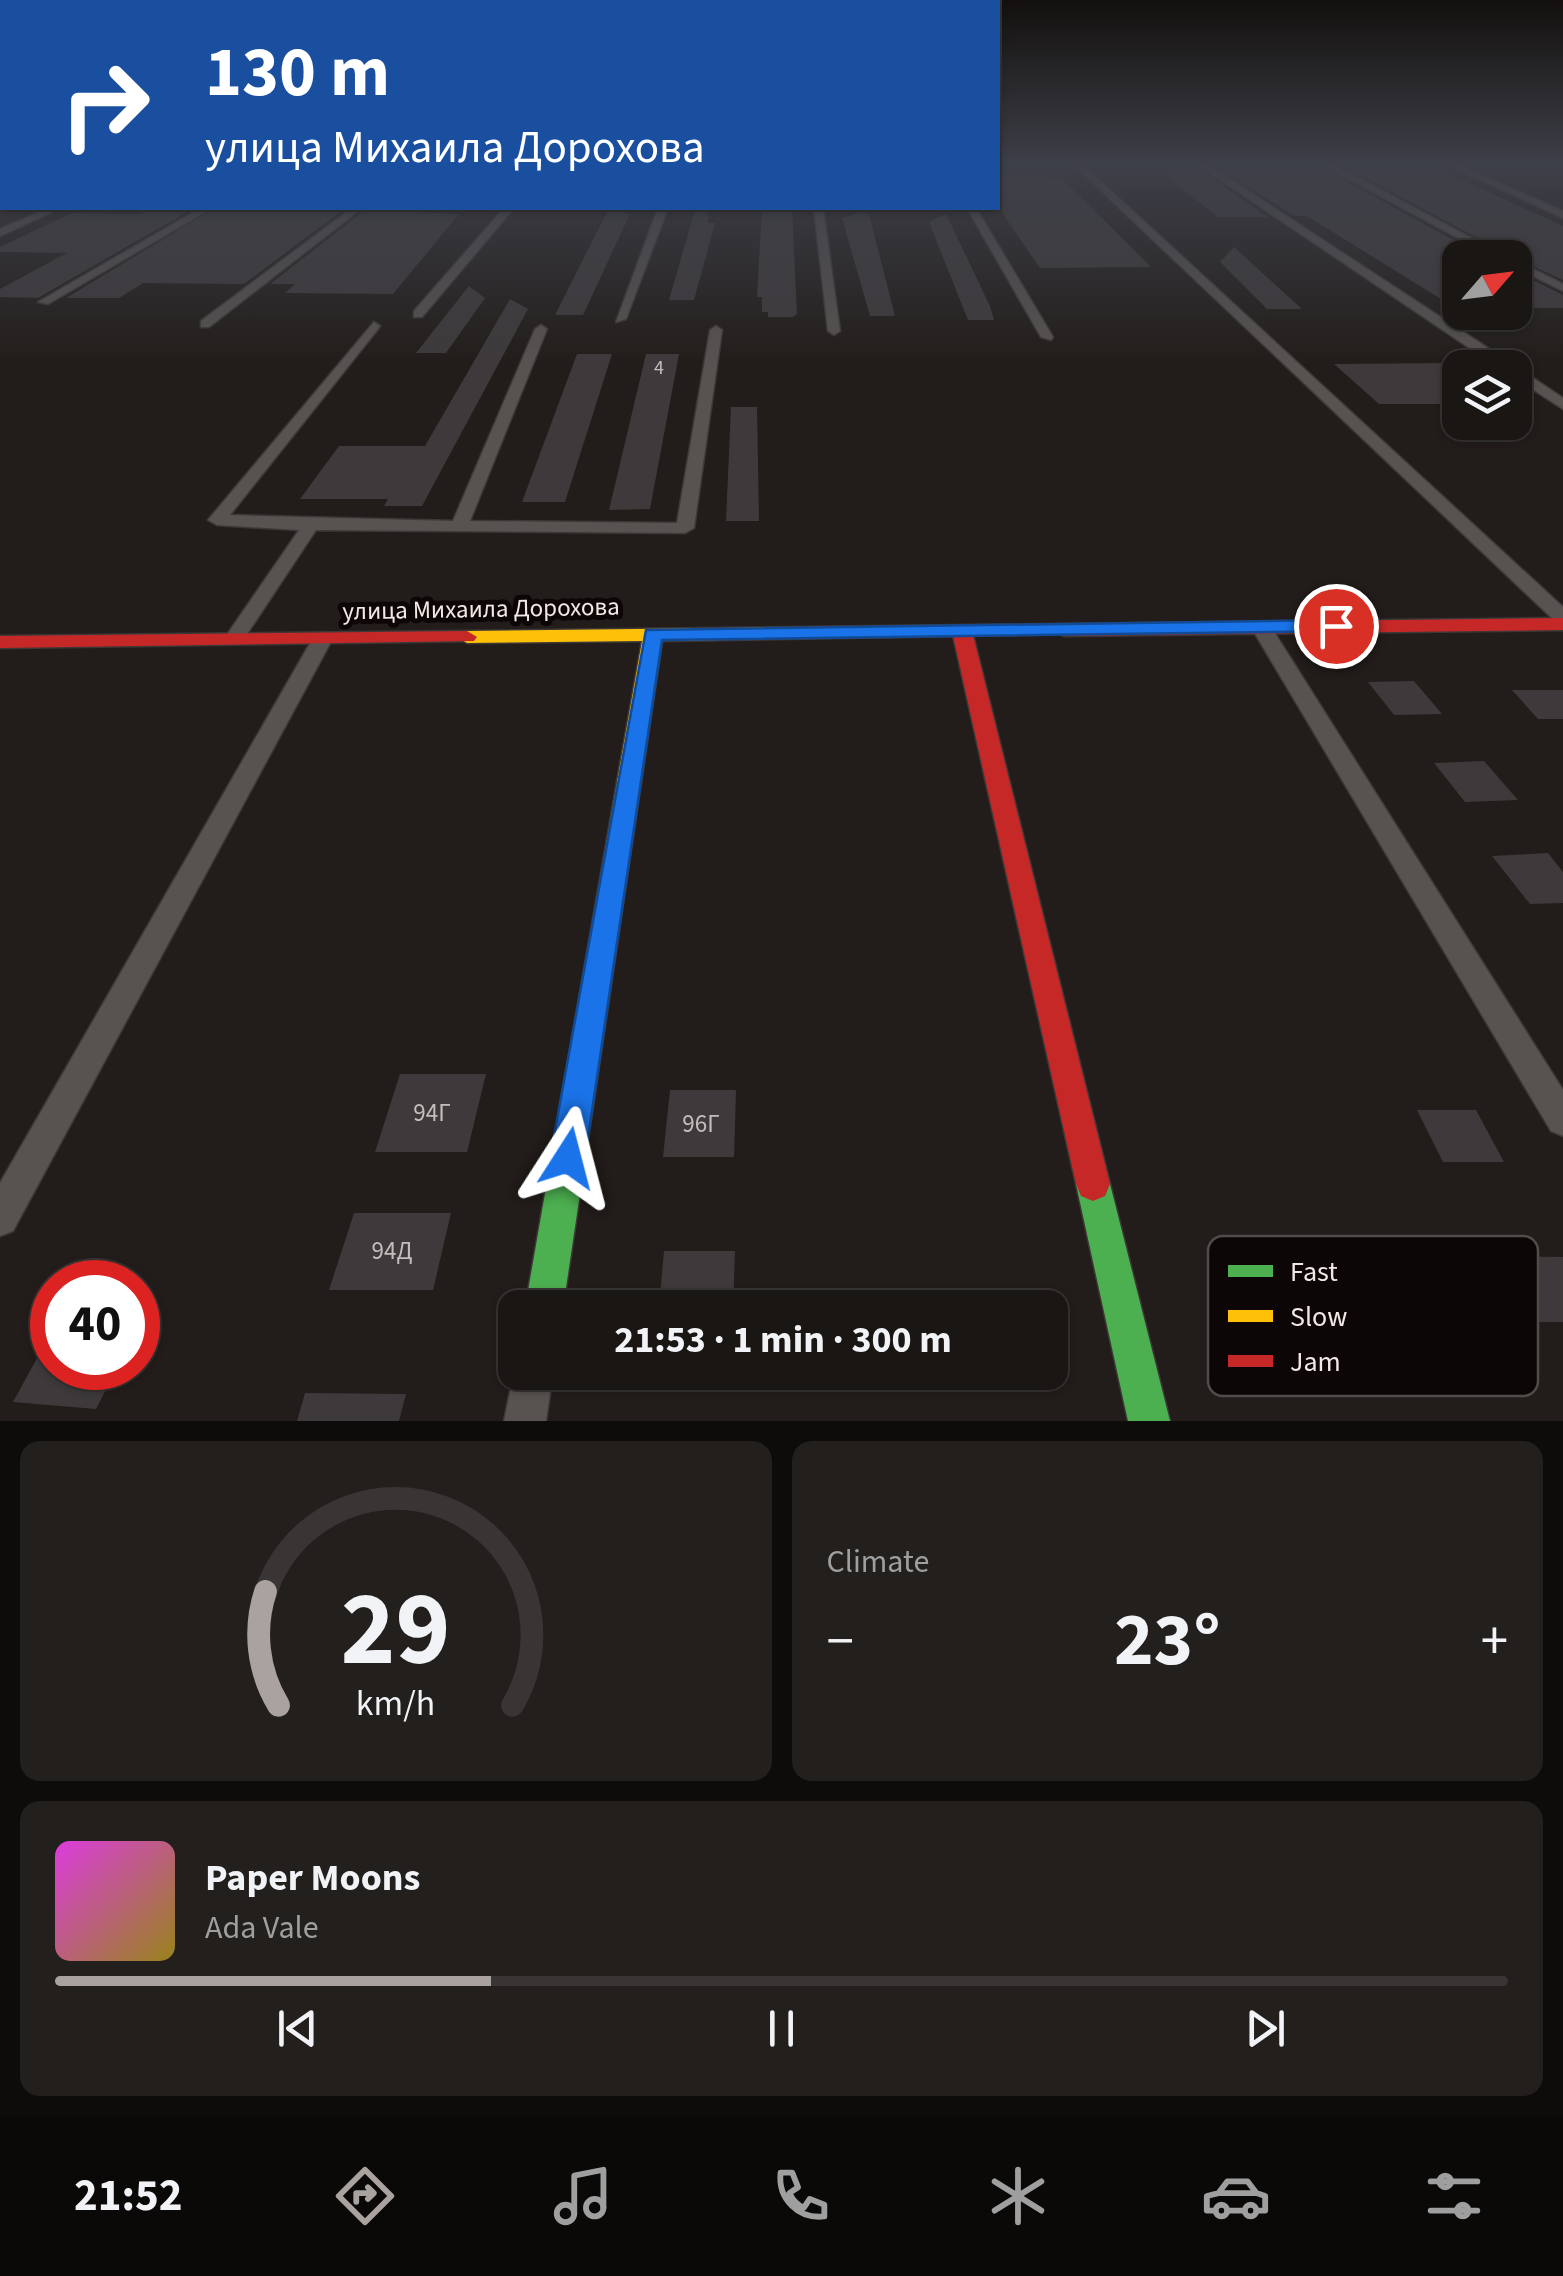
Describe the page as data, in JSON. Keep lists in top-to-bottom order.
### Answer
{
  "streets": {
    "street": ["улица Михаила Дорохова"]
  },
  "house_numbers": [
    "4",
    "94Г",
    "96Г",
    "94Д"
  ],
  "legend": ["Fast", "Slow", "Jam"],
  "north": "top right",
  "page": {
    "turn": ["130 m", "улица Михаила Дорохова"],
    "limit": "40",
    "trip": "21:53 · 1 min · 300 m",
    "tile": "Climate",
    "heat": ["−", "23°", "+"],
    "song": ["Paper Moons", "Ada Vale"],
    "tabs": "21:52",
    "gauge": ["29", "km/h"]
  }
}
